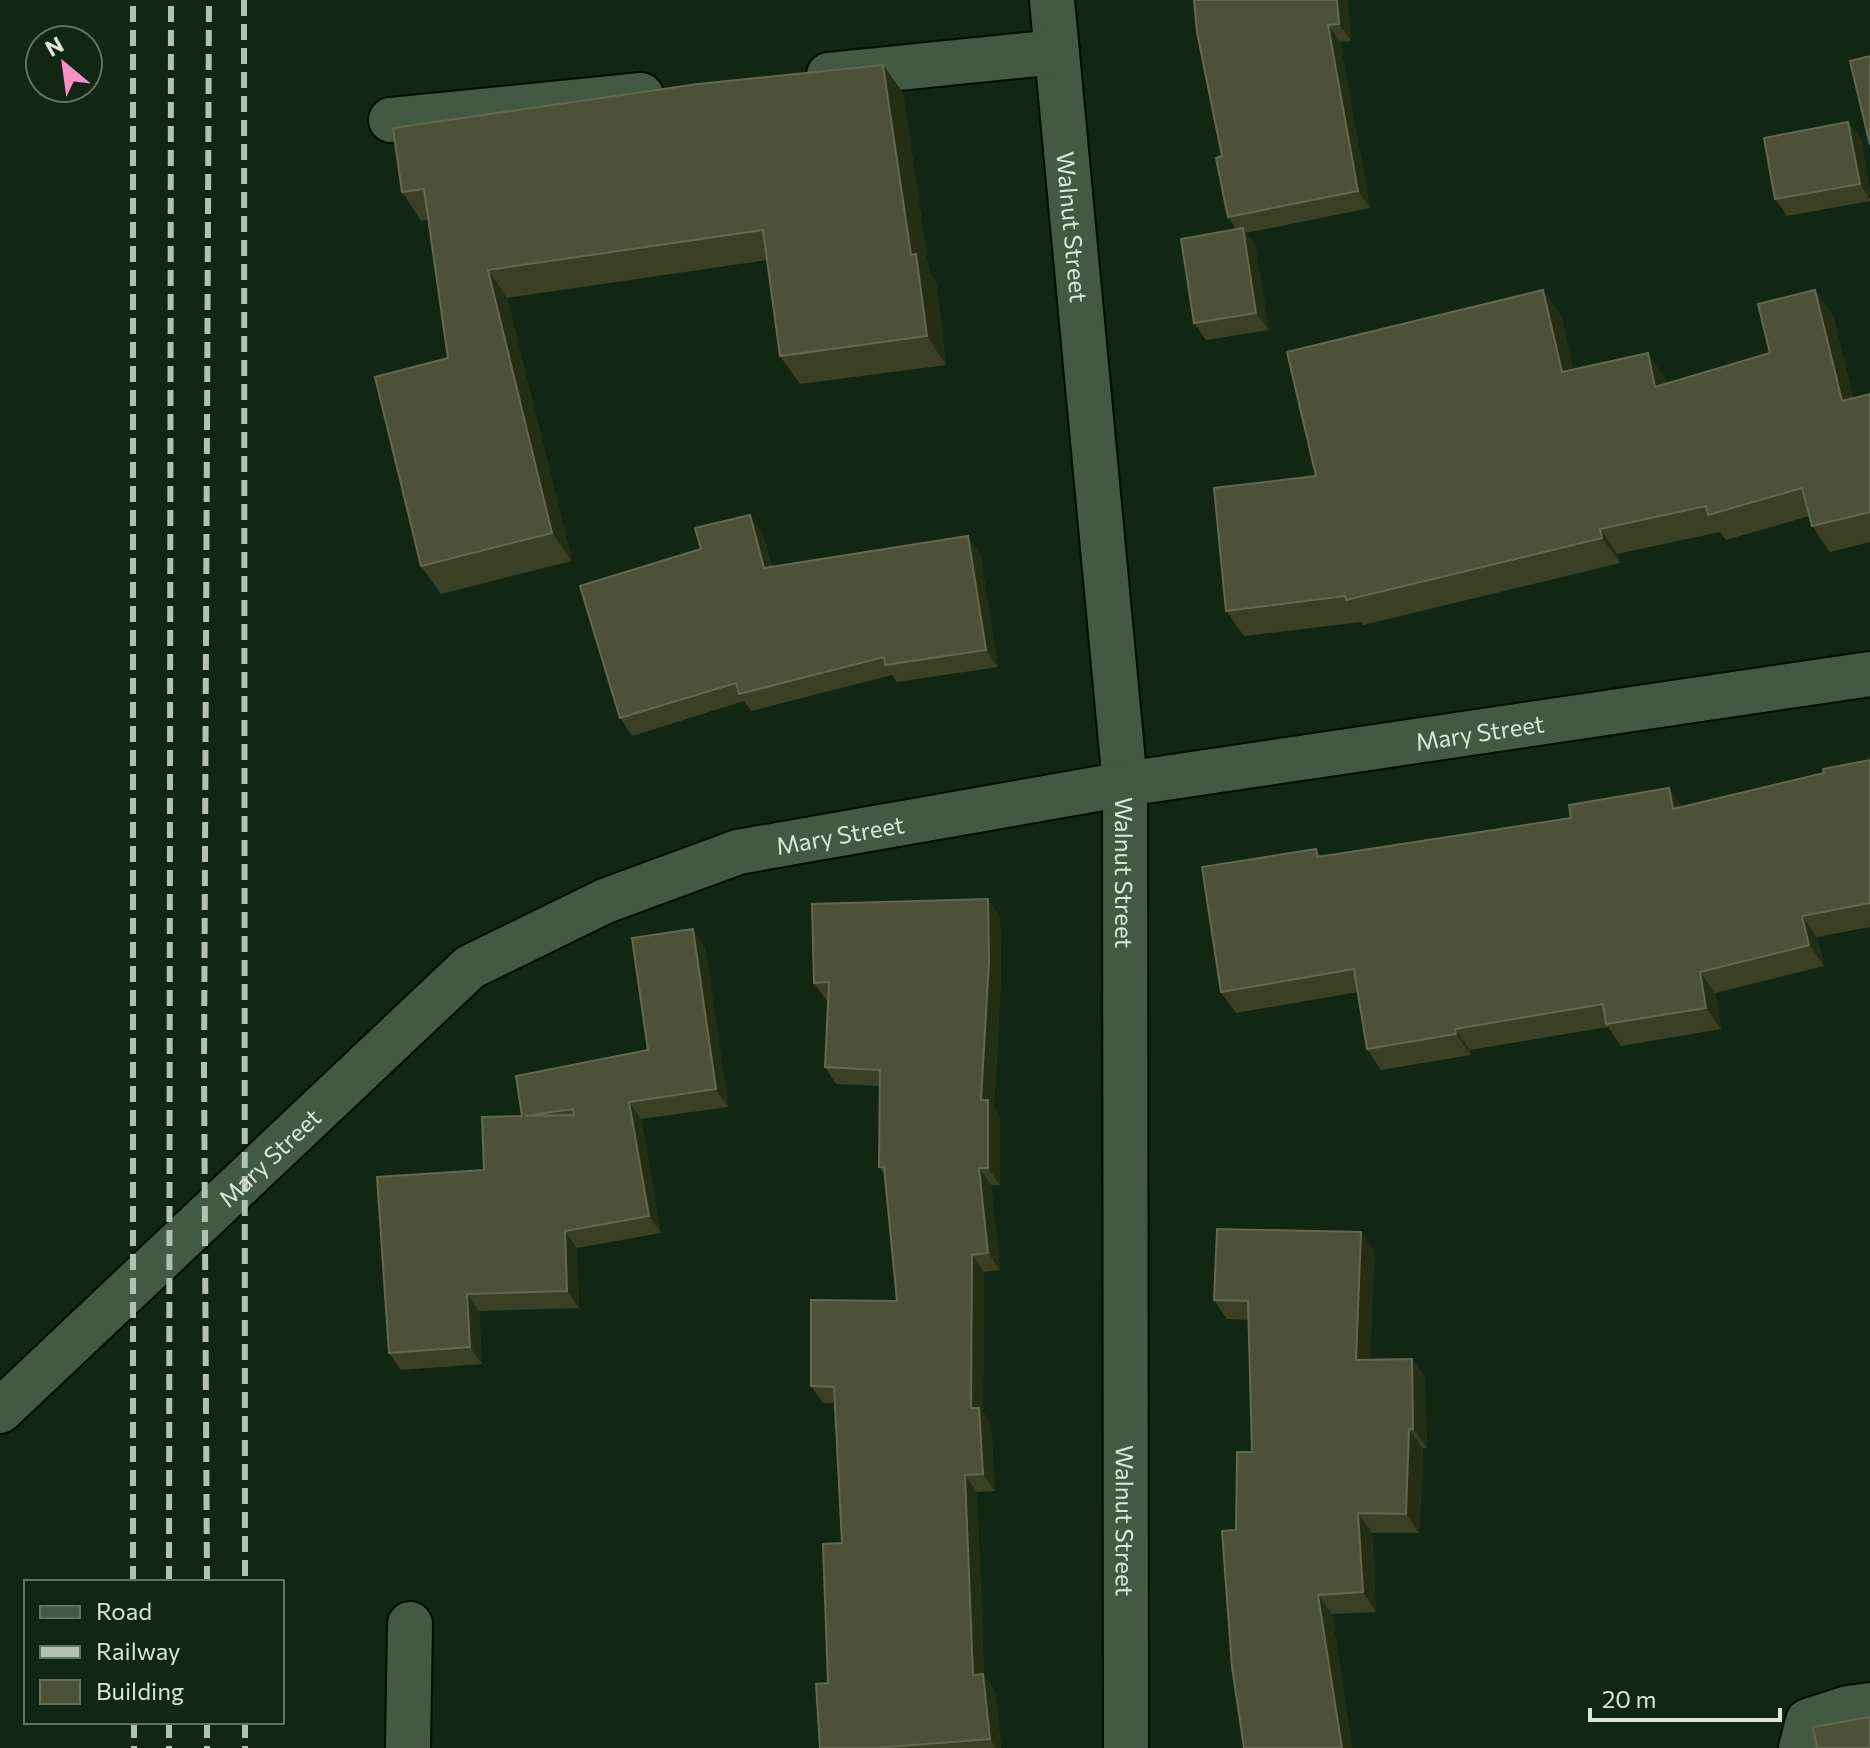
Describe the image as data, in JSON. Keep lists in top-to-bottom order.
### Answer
{
  "streets": {
    "street": ["Walnut Street", "Mary Street"]
  },
  "crossings": [
    ["Walnut Street", "Mary Street"]
  ],
  "legend": ["Road", "Railway", "Building"],
  "scale_bar": "20 m",
  "north": "top left"
}
